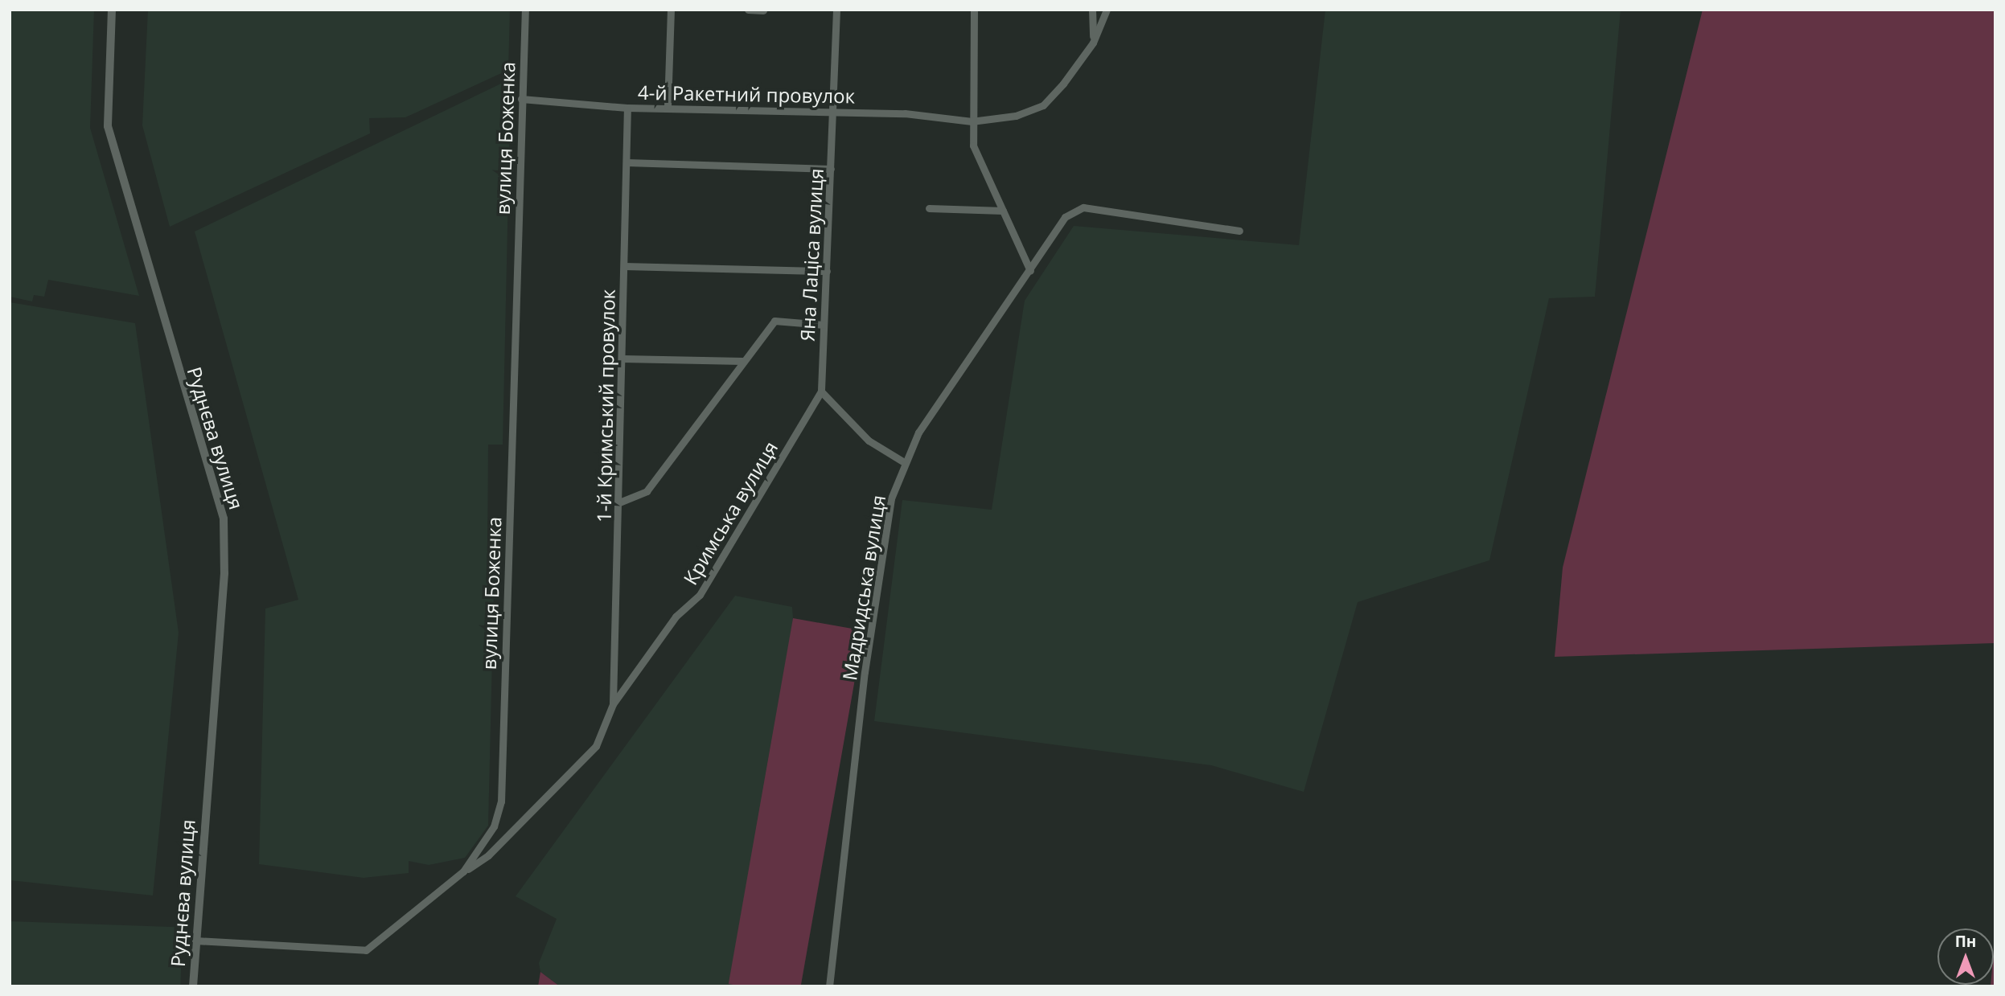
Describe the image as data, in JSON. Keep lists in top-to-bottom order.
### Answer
{
  "streets": {
    "street": [
      "4-й Ракетний провулок",
      "вулиця Боженка",
      "Яна Лаціса вулиця",
      "1-й Кримський провулок",
      "Руднєва вулиця",
      "Кримська вулиця",
      "Мадридська вулиця"
    ]
  },
  "crossings": [
    ["4-й Ракетний провулок", "вулиця Боженка"],
    ["4-й Ракетний провулок", "Яна Лаціса вулиця"],
    ["4-й Ракетний провулок", "1-й Кримський провулок"],
    ["вулиця Боженка", "Руднєва вулиця"],
    ["вулиця Боженка", "Кримська вулиця"],
    ["Яна Лаціса вулиця", "Кримська вулиця"],
    ["1-й Кримський провулок", "Кримська вулиця"]
  ],
  "north": "top"
}
